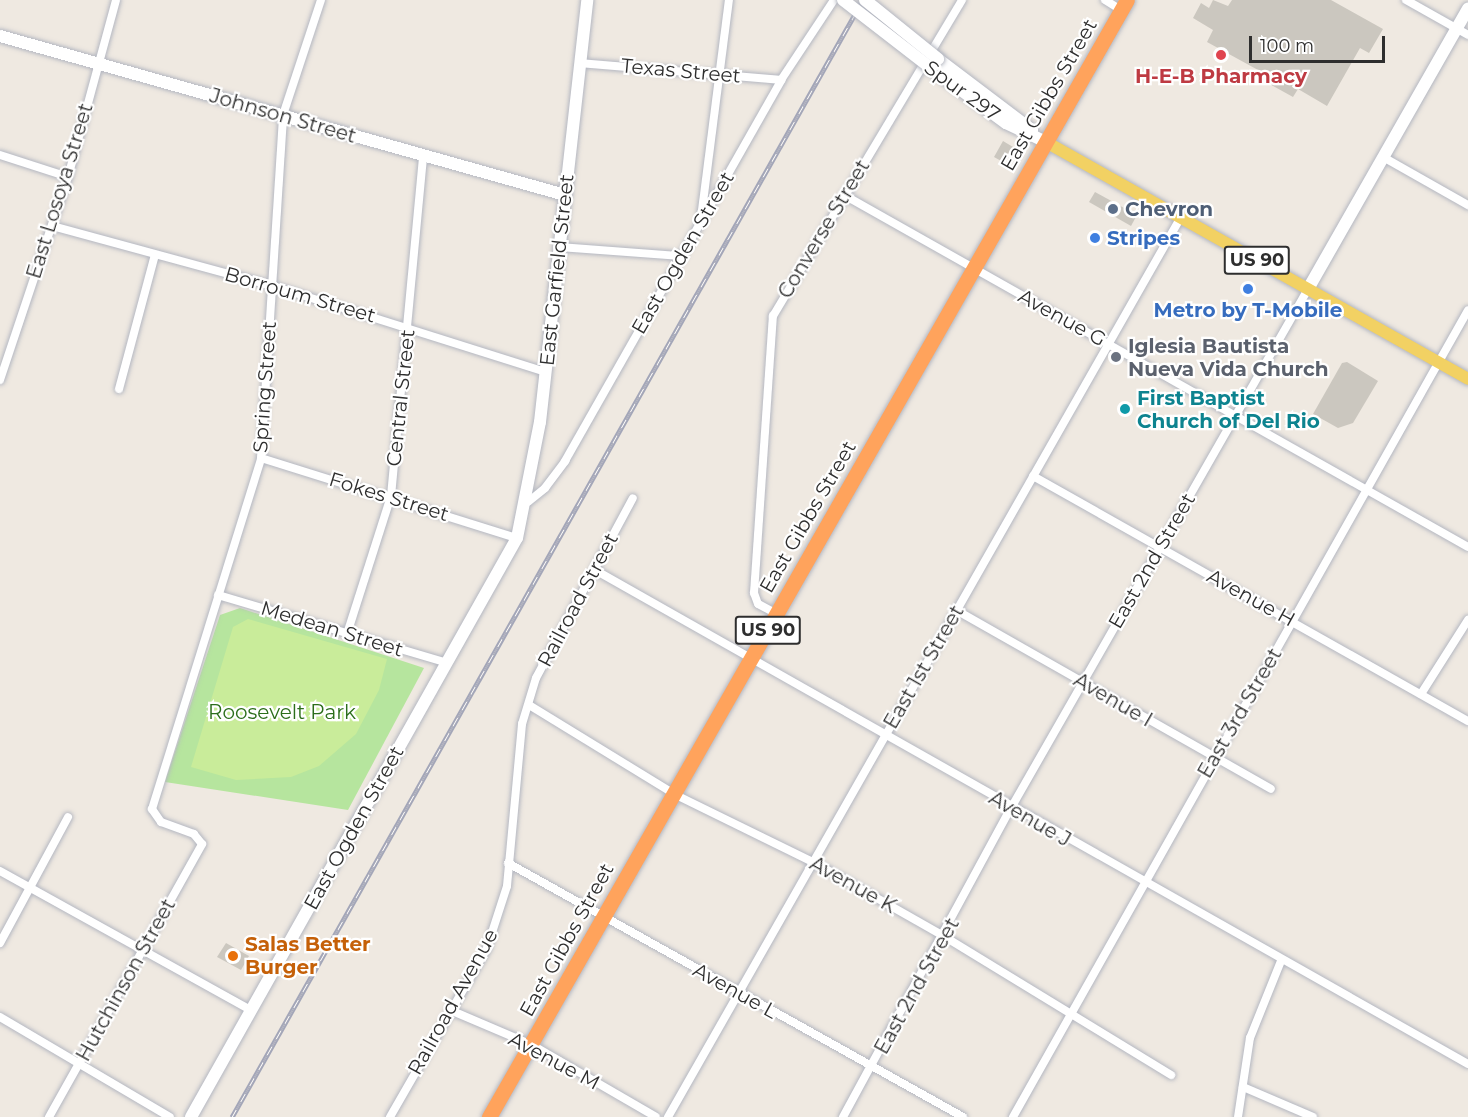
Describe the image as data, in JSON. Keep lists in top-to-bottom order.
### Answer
{
  "streets": {
    "highway": ["East Gibbs Street", "US 90"],
    "main road": [
      "Spur 297",
      "Johnson Street",
      "East Ogden Street",
      "East Garfield Street",
      "East 2nd Street"
    ],
    "street": [
      "Texas Street",
      "East Losoya Street",
      "Converse Street",
      "Borroum Street",
      "Avenue G",
      "Spring Street",
      "Central Street",
      "Fokes Street",
      "Avenue H",
      "Railroad Street",
      "Medean Street",
      "East 1st Street",
      "Avenue I",
      "East 3rd Street",
      "Avenue J",
      "Avenue K",
      "Hutchinson Street",
      "Avenue L",
      "Railroad Avenue",
      "Avenue M"
    ]
  },
  "crossings": [
    ["Texas Street", "East Ogden Street"],
    ["Texas Street", "East Garfield Street"],
    ["Spur 297", "East Gibbs Street"],
    ["Spur 297", "US 90"],
    ["East Gibbs Street", "Converse Street"],
    ["East Gibbs Street", "US 90"],
    ["East Gibbs Street", "Avenue G"],
    ["East Gibbs Street", "Avenue J"],
    ["East Gibbs Street", "Avenue K"],
    ["East Gibbs Street", "Avenue L"],
    ["East Gibbs Street", "Avenue M"],
    ["Johnson Street", "East Losoya Street"],
    ["Johnson Street", "East Garfield Street"],
    ["Johnson Street", "Spring Street"],
    ["Johnson Street", "Central Street"],
    ["East Losoya Street", "Borroum Street"],
    ["Converse Street", "Avenue G"],
    ["East Ogden Street", "East Garfield Street"],
    ["East Ogden Street", "Fokes Street"],
    ["East Ogden Street", "Medean Street"],
    ["US 90", "East 2nd Street"],
    ["US 90", "East 1st Street"],
    ["US 90", "East 3rd Street"],
    ["East Garfield Street", "Borroum Street"],
    ["East Garfield Street", "Fokes Street"],
    ["Borroum Street", "Spring Street"],
    ["Borroum Street", "Central Street"],
    ["Avenue G", "East 2nd Street"],
    ["Avenue G", "East 1st Street"],
    ["Avenue G", "East 3rd Street"],
    ["Spring Street", "Fokes Street"],
    ["Spring Street", "Medean Street"],
    ["Spring Street", "Hutchinson Street"],
    ["Central Street", "Fokes Street"],
    ["Central Street", "Medean Street"],
    ["East 2nd Street", "Avenue H"],
    ["East 2nd Street", "Avenue I"],
    ["East 2nd Street", "Avenue J"],
    ["East 2nd Street", "Avenue K"],
    ["East 2nd Street", "Avenue L"],
    ["Avenue H", "East 1st Street"],
    ["Avenue H", "East 3rd Street"],
    ["Railroad Street", "Avenue J"],
    ["Railroad Street", "Avenue K"],
    ["Railroad Street", "Railroad Avenue"],
    ["East 1st Street", "Avenue I"],
    ["East 1st Street", "Avenue J"],
    ["East 1st Street", "Avenue K"],
    ["East 1st Street", "Avenue L"],
    ["Avenue I", "East 3rd Street"],
    ["East 3rd Street", "Avenue J"],
    ["East 3rd Street", "Avenue K"],
    ["Avenue K", "Railroad Avenue"],
    ["Avenue L", "Railroad Avenue"],
    ["Railroad Avenue", "Avenue M"]
  ],
  "parks": ["Roosevelt Park"],
  "places": [
    "H-E-B Pharmacy",
    "Chevron",
    "Stripes",
    "Metro by T-Mobile",
    "Iglesia Bautista Nueva Vida Church",
    "First Baptist Church of Del Rio",
    "Salas Better Burger"
  ],
  "scale_bar": "100 m"
}
